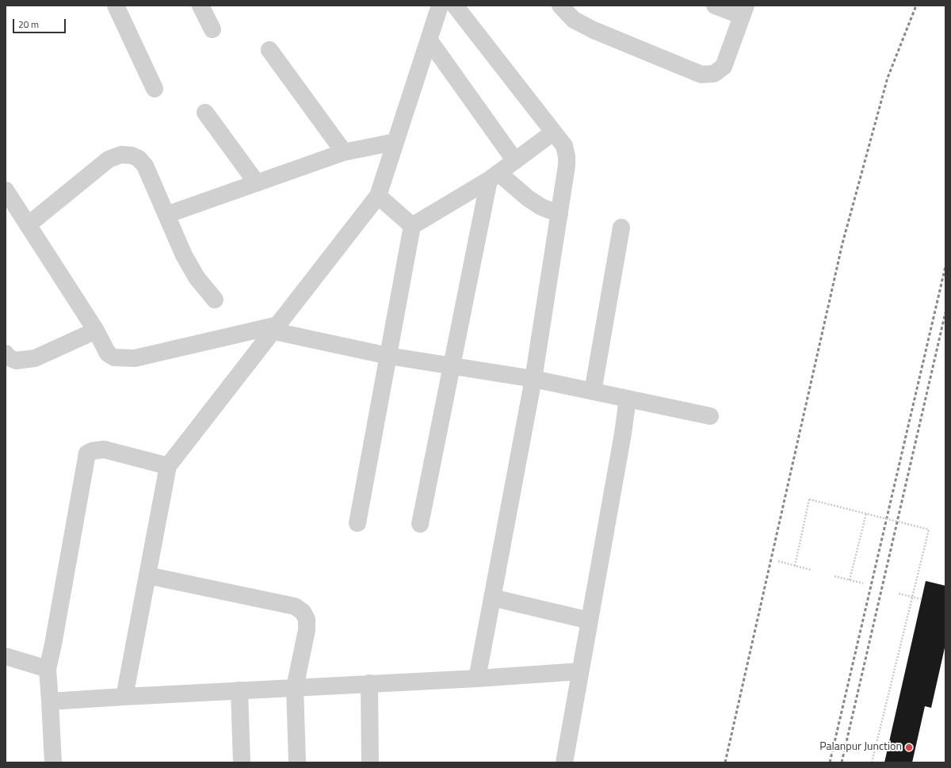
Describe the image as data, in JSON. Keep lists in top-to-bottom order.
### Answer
{
  "places": ["Palanpur Junction"],
  "scale_bar": "20 m"
}
